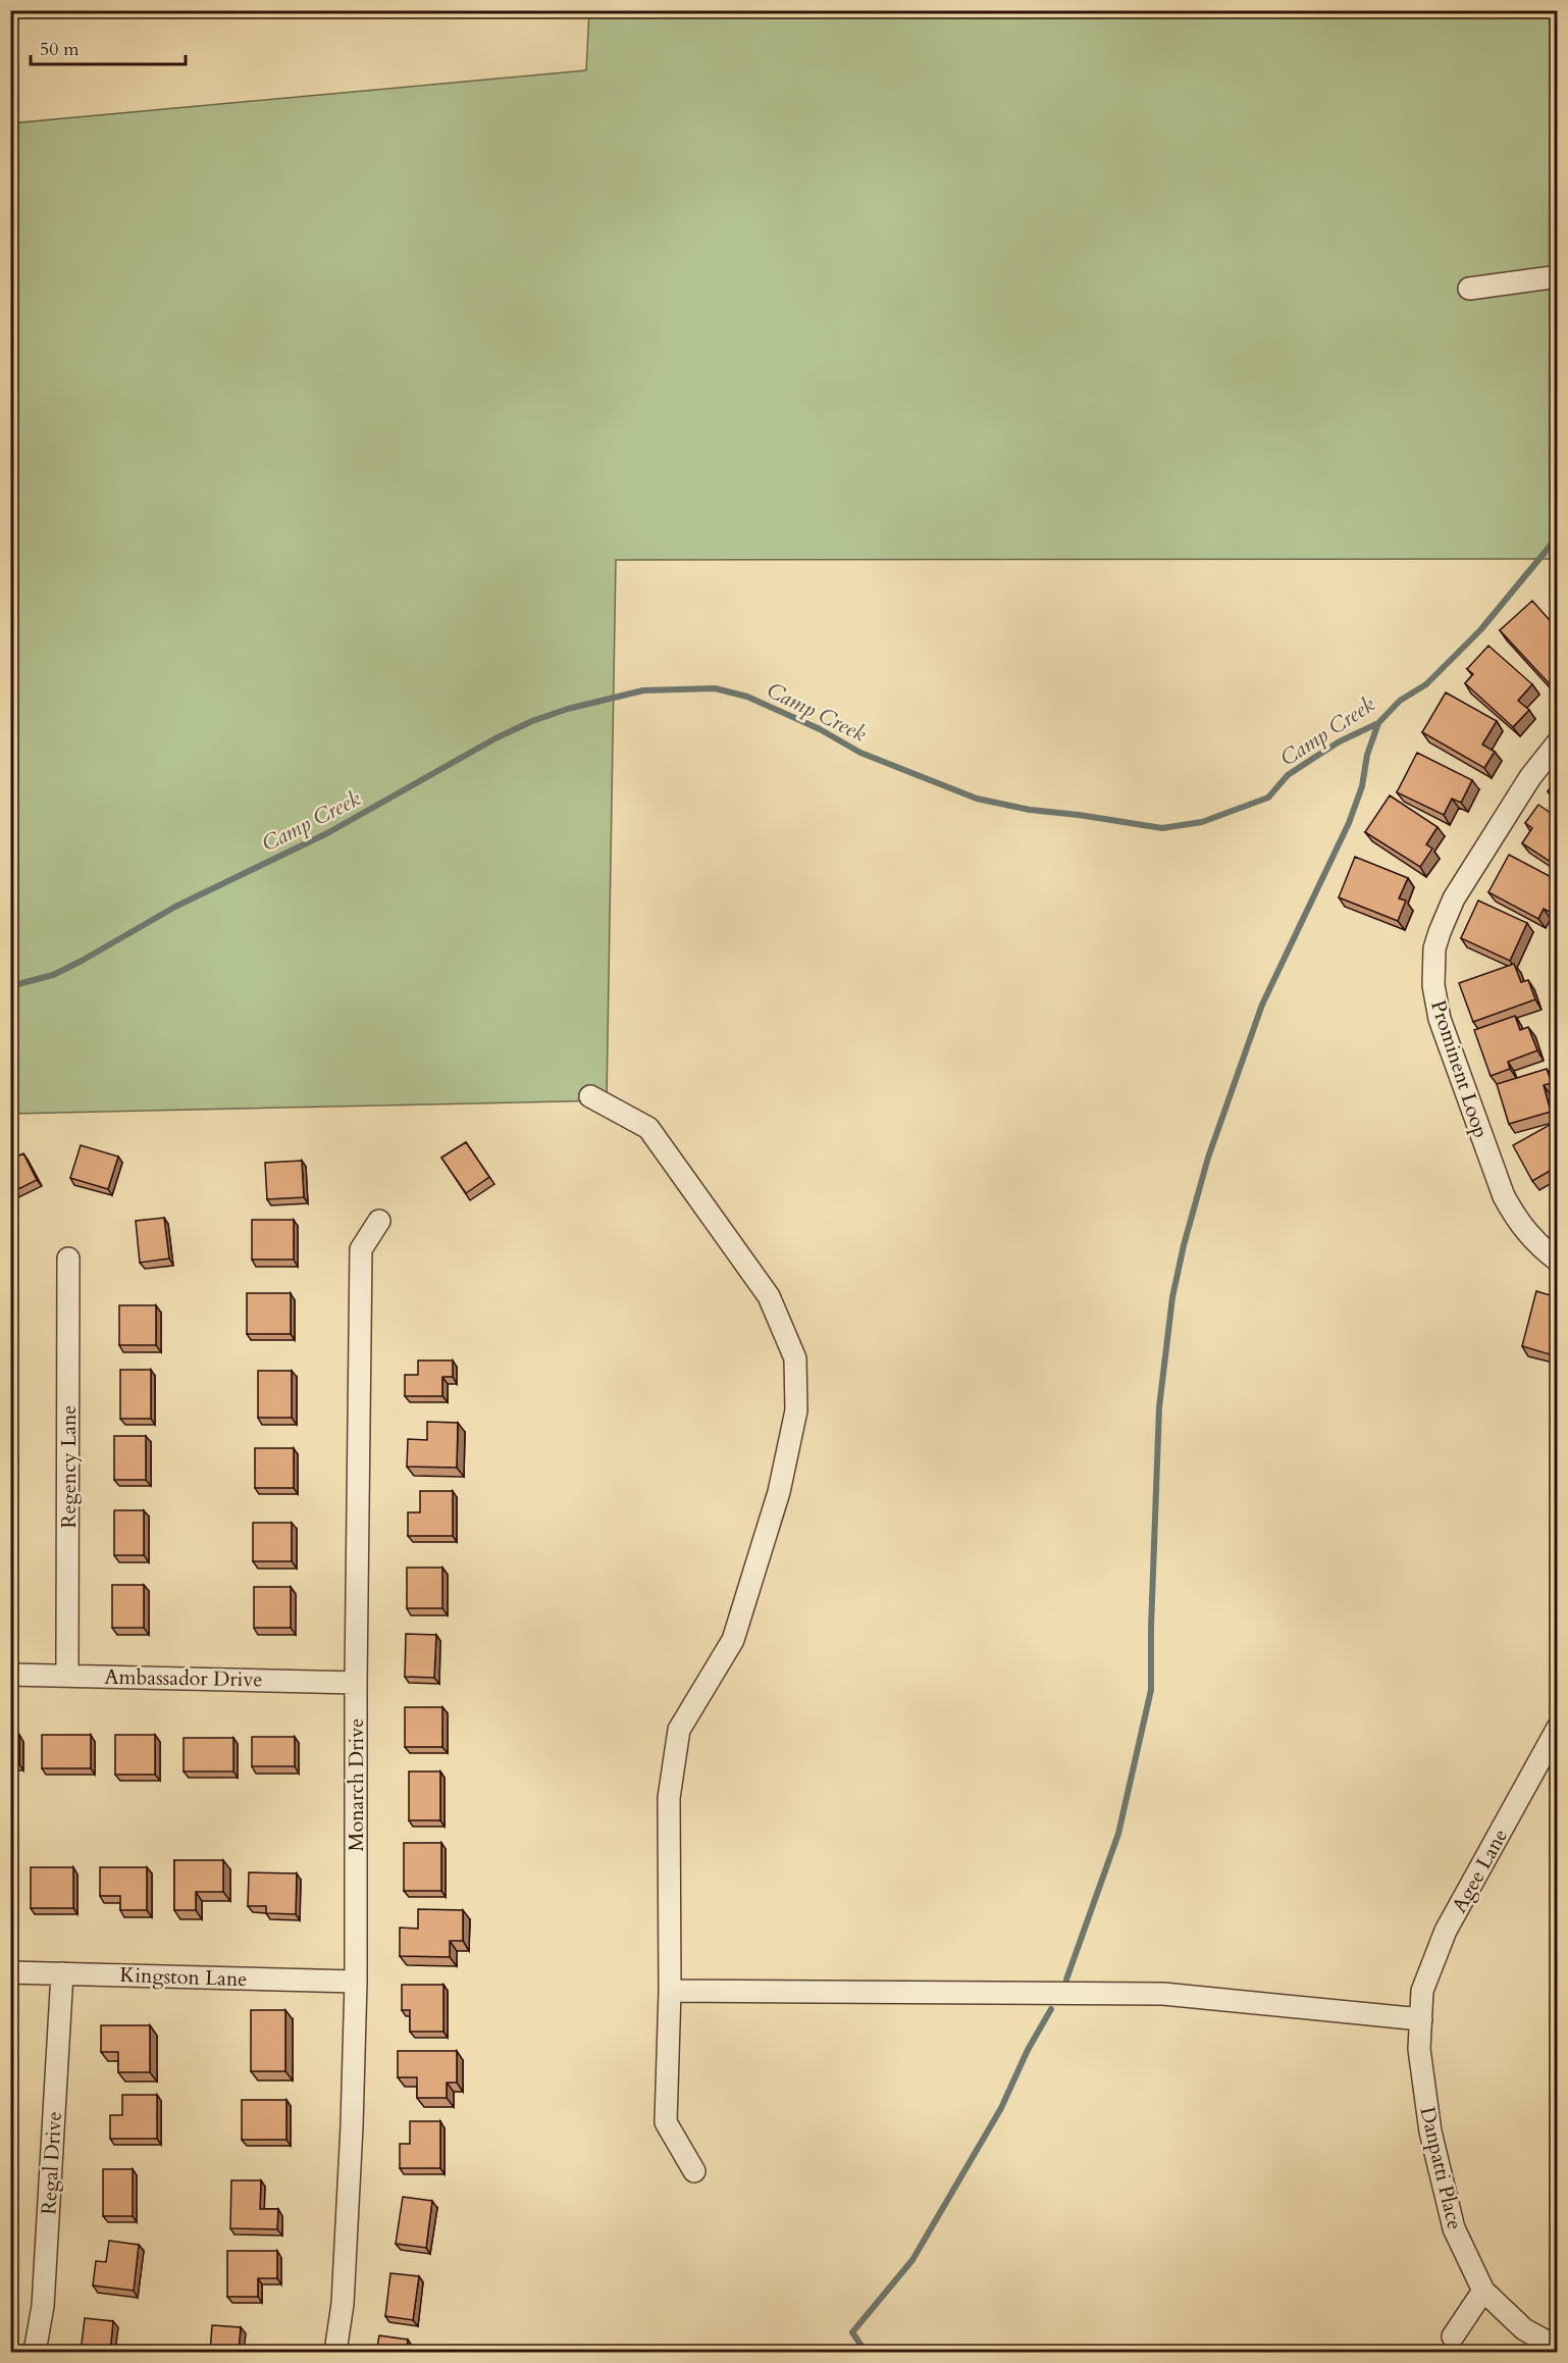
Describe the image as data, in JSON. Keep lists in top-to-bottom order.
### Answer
{
  "streets": {
    "street": [
      "Prominent Loop",
      "Regency Lane",
      "Ambassador Drive",
      "Monarch Drive",
      "Agee Lane",
      "Kingston Lane",
      "Regal Drive",
      "Danpatti Place"
    ]
  },
  "crossings": [
    ["Regency Lane", "Ambassador Drive"],
    ["Ambassador Drive", "Monarch Drive"],
    ["Monarch Drive", "Kingston Lane"],
    ["Agee Lane", "Danpatti Place"],
    ["Kingston Lane", "Regal Drive"]
  ],
  "water": ["Camp Creek"],
  "scale_bar": "50 m"
}
